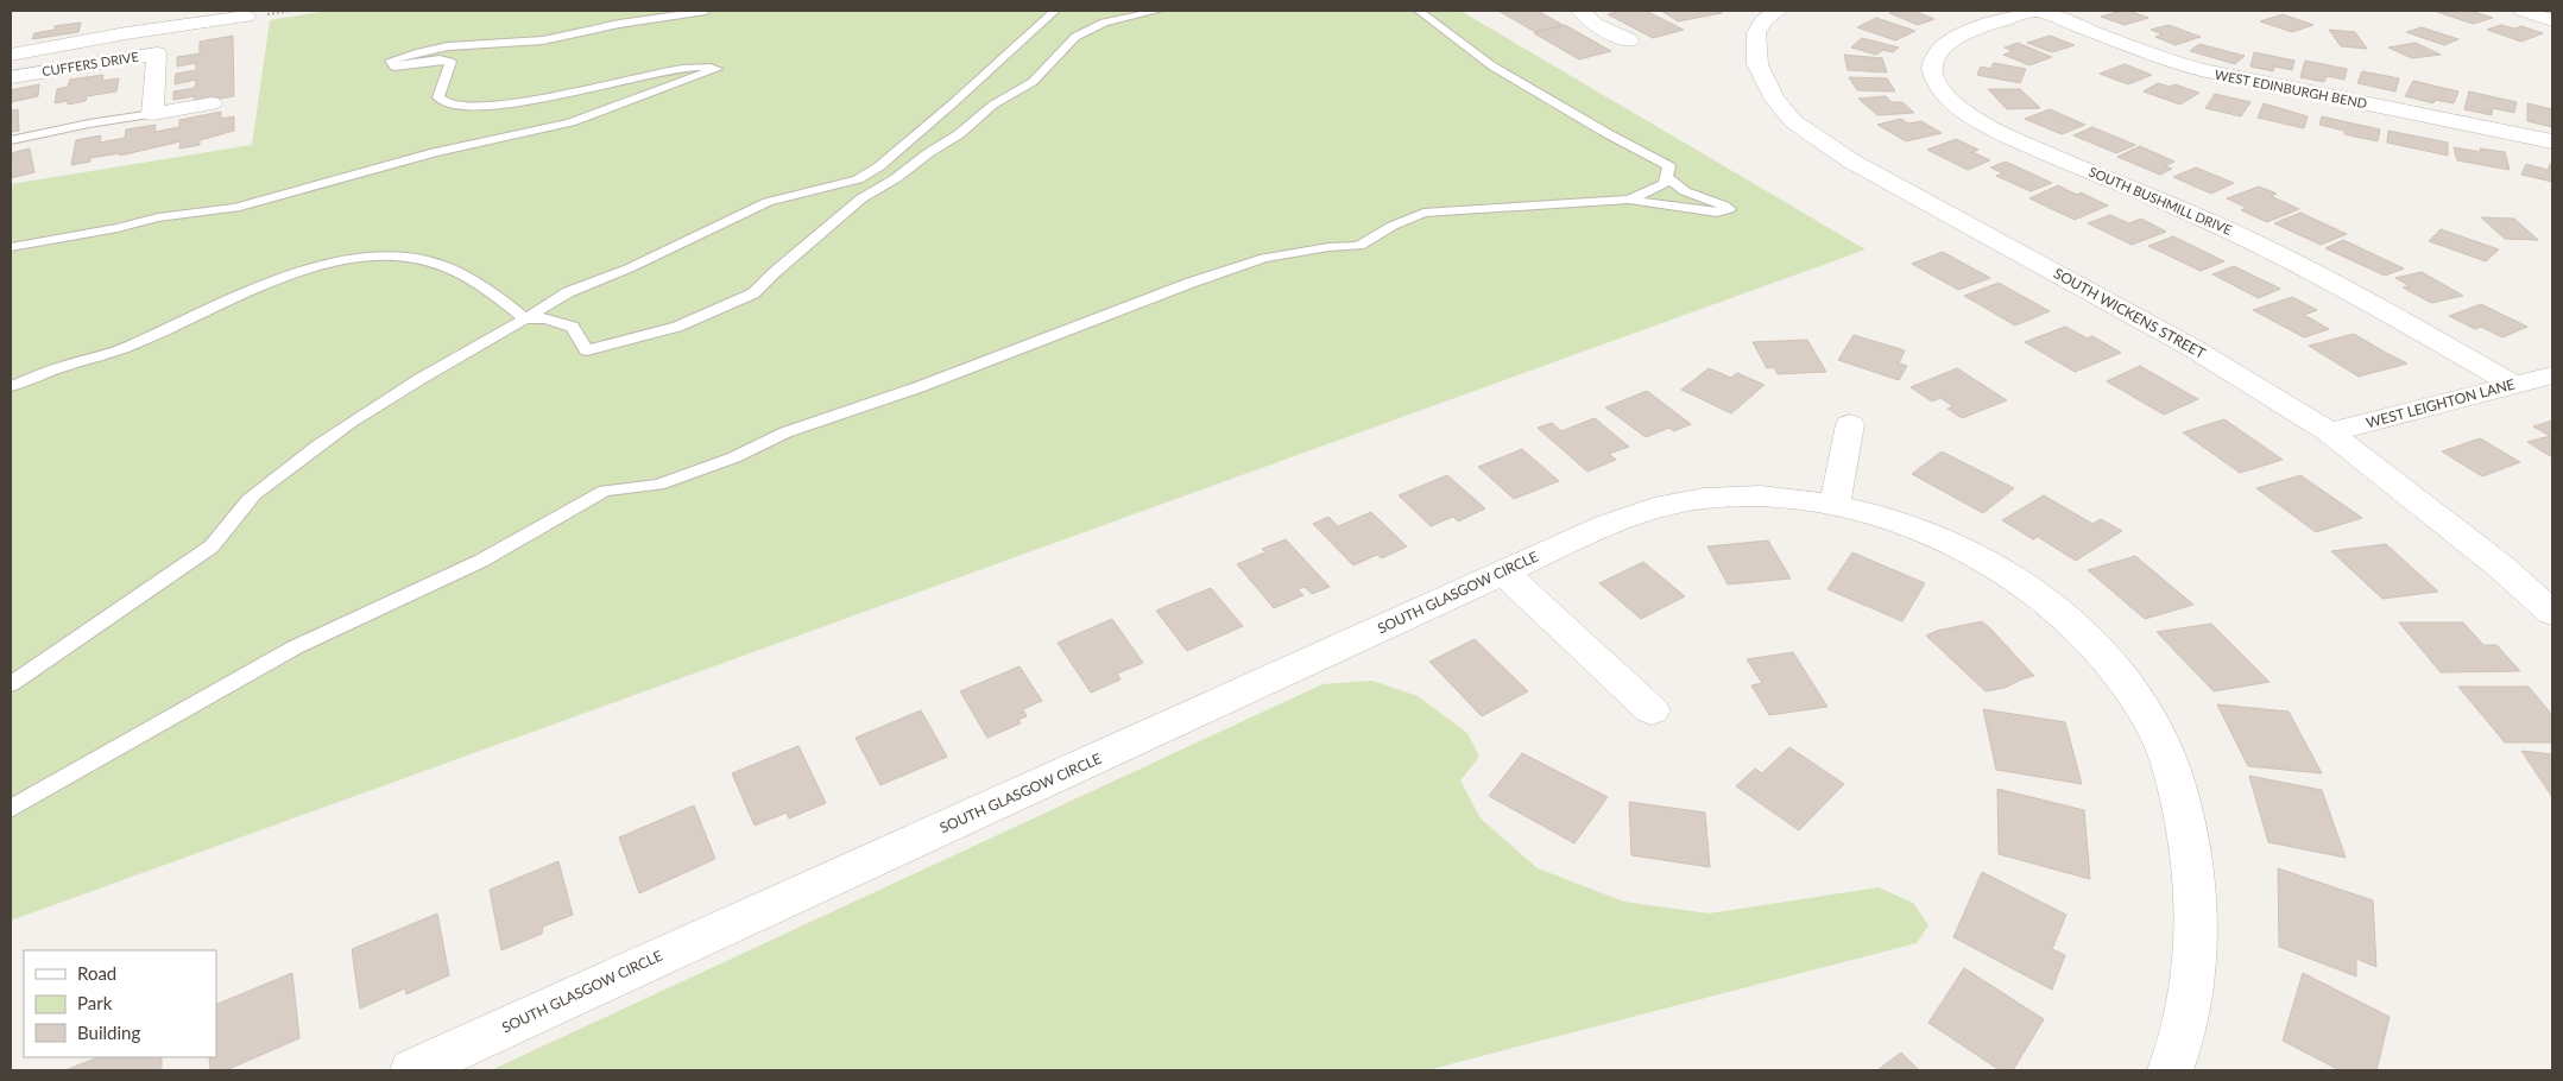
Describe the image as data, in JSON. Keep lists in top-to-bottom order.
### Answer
{
  "streets": {
    "street": [
      "CUFFERS DRIVE",
      "WEST EDINBURGH BEND",
      "SOUTH BUSHMILL DRIVE",
      "SOUTH WICKENS STREET",
      "WEST LEIGHTON LANE",
      "SOUTH GLASGOW CIRCLE"
    ]
  },
  "crossings": [
    ["WEST EDINBURGH BEND", "SOUTH BUSHMILL DRIVE"],
    ["SOUTH BUSHMILL DRIVE", "WEST LEIGHTON LANE"],
    ["SOUTH WICKENS STREET", "WEST LEIGHTON LANE"]
  ],
  "legend": ["Road", "Park", "Building"]
}
